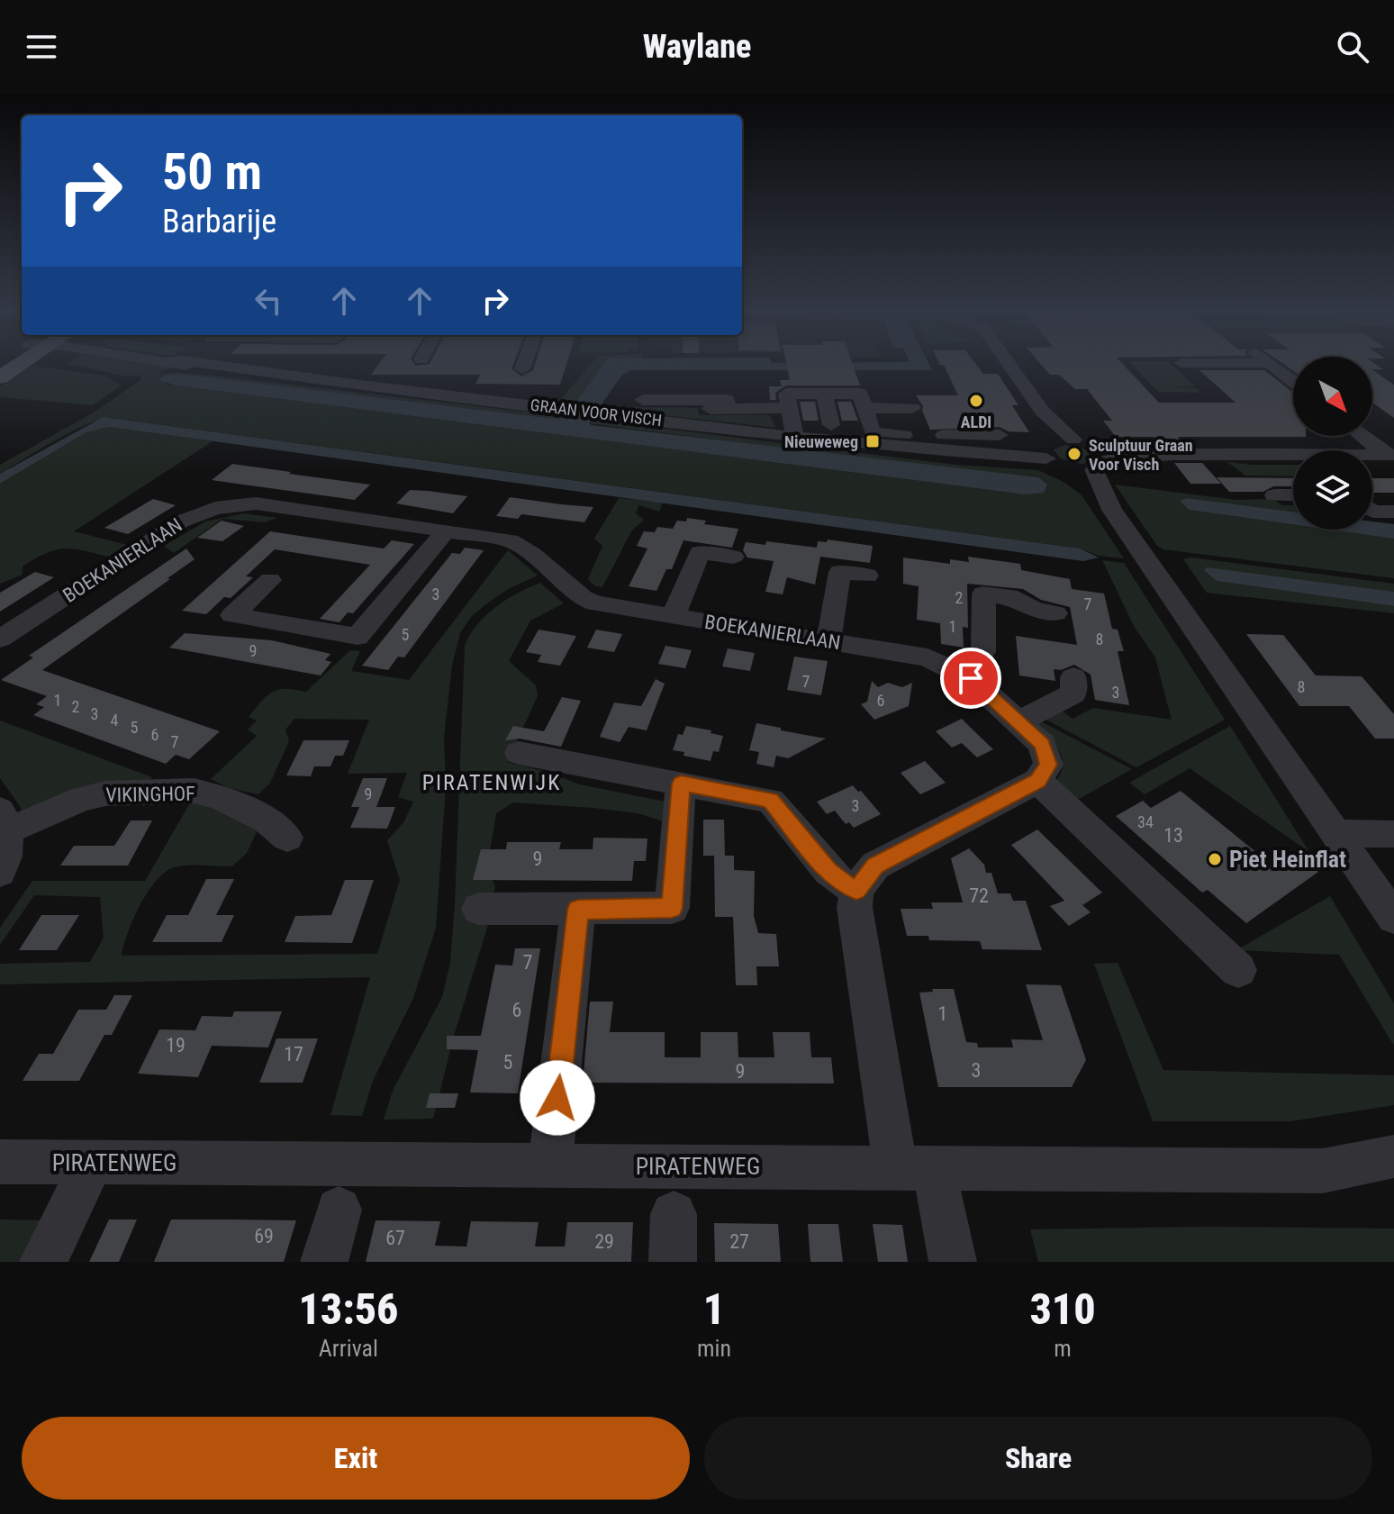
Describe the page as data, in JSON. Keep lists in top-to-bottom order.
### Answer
{
  "streets": {
    "street": [
      "GRAAN VOOR VISCH",
      "BOEKANIERLAAN",
      "VIKINGHOF",
      "PIRATENWEG"
    ]
  },
  "districts": ["PIRATENWIJK"],
  "places": {
    "other": ["ALDI", "Sculptuur Graan Voor Visch", "Piet Heinflat"],
    "transit": ["Nieuweweg"]
  },
  "house_numbers": [
    "3",
    "2",
    "7",
    "1",
    "5",
    "8",
    "9",
    "7",
    "8",
    "3",
    "1",
    "6",
    "2",
    "3",
    "4",
    "5",
    "6",
    "7",
    "9",
    "3",
    "34",
    "13",
    "9",
    "72",
    "7",
    "6",
    "1",
    "19",
    "17",
    "5",
    "3",
    "9",
    "69",
    "67",
    "29",
    "27"
  ],
  "north": "bottom right",
  "page": {
    "header": "Waylane",
    "turn": ["50 m", "Barbarije"],
    "eta": [
      "13:56",
      "Arrival",
      "1",
      "min",
      "310",
      "m"
    ],
    "buttons": ["Exit", "Share"]
  }
}
